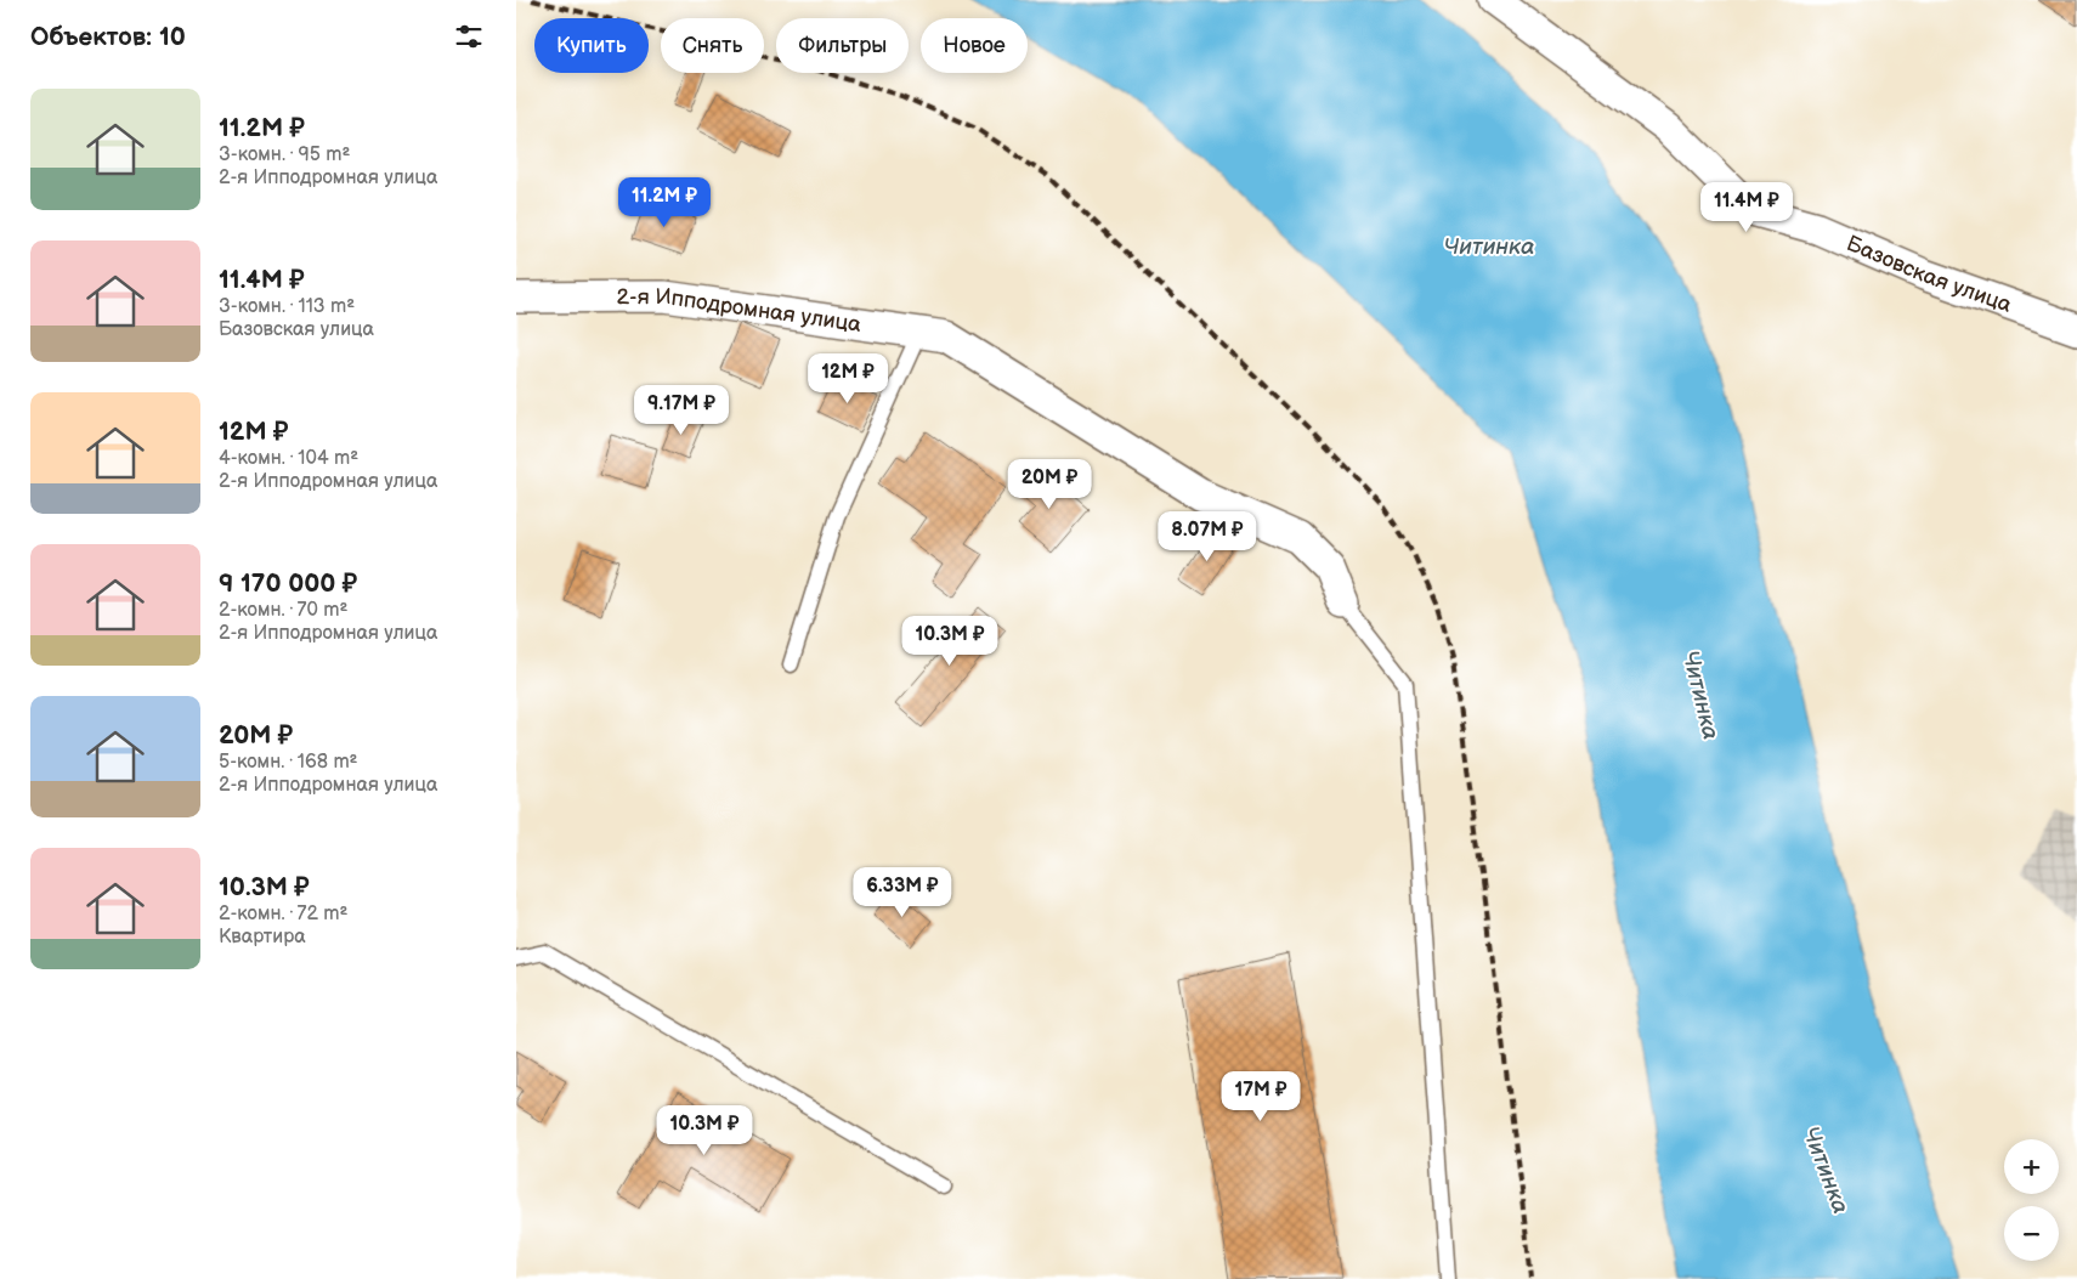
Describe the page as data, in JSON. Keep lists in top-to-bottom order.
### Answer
{
  "streets": {
    "street": ["Базовская улица", "2-я Ипподромная улица"]
  },
  "water": ["Читинка"],
  "page": {
    "heading": "Объектов: 10",
    "chip": [
      "Купить",
      "Снять",
      "Фильтры",
      "Новое"
    ],
    "list": [
      {
        "name": "11.2M ₽",
        "note": "3-комн. · 95 m² · 2-я Ипподромная улица"
      },
      {
        "name": "11.4M ₽",
        "note": "3-комн. · 113 m² · Базовская улица"
      },
      {
        "name": "12M ₽",
        "note": "4-комн. · 104 m² · 2-я Ипподромная улица"
      },
      {
        "name": "9 170 000 ₽",
        "note": "2-комн. · 70 m² · 2-я Ипподромная улица"
      },
      {
        "name": "20M ₽",
        "note": "5-комн. · 168 m² · 2-я Ипподромная улица"
      },
      {
        "name": "10.3M ₽",
        "note": "2-комн. · 72 m² · Квартира"
      }
    ],
    "price": [
      "11.2M ₽",
      "11.4M ₽",
      "12M ₽",
      "9.17M ₽",
      "20M ₽",
      "8.07M ₽",
      "10.3M ₽",
      "6.33M ₽",
      "17M ₽",
      "10.3M ₽"
    ],
    "map_buttons": ["+", "−"]
  }
}
